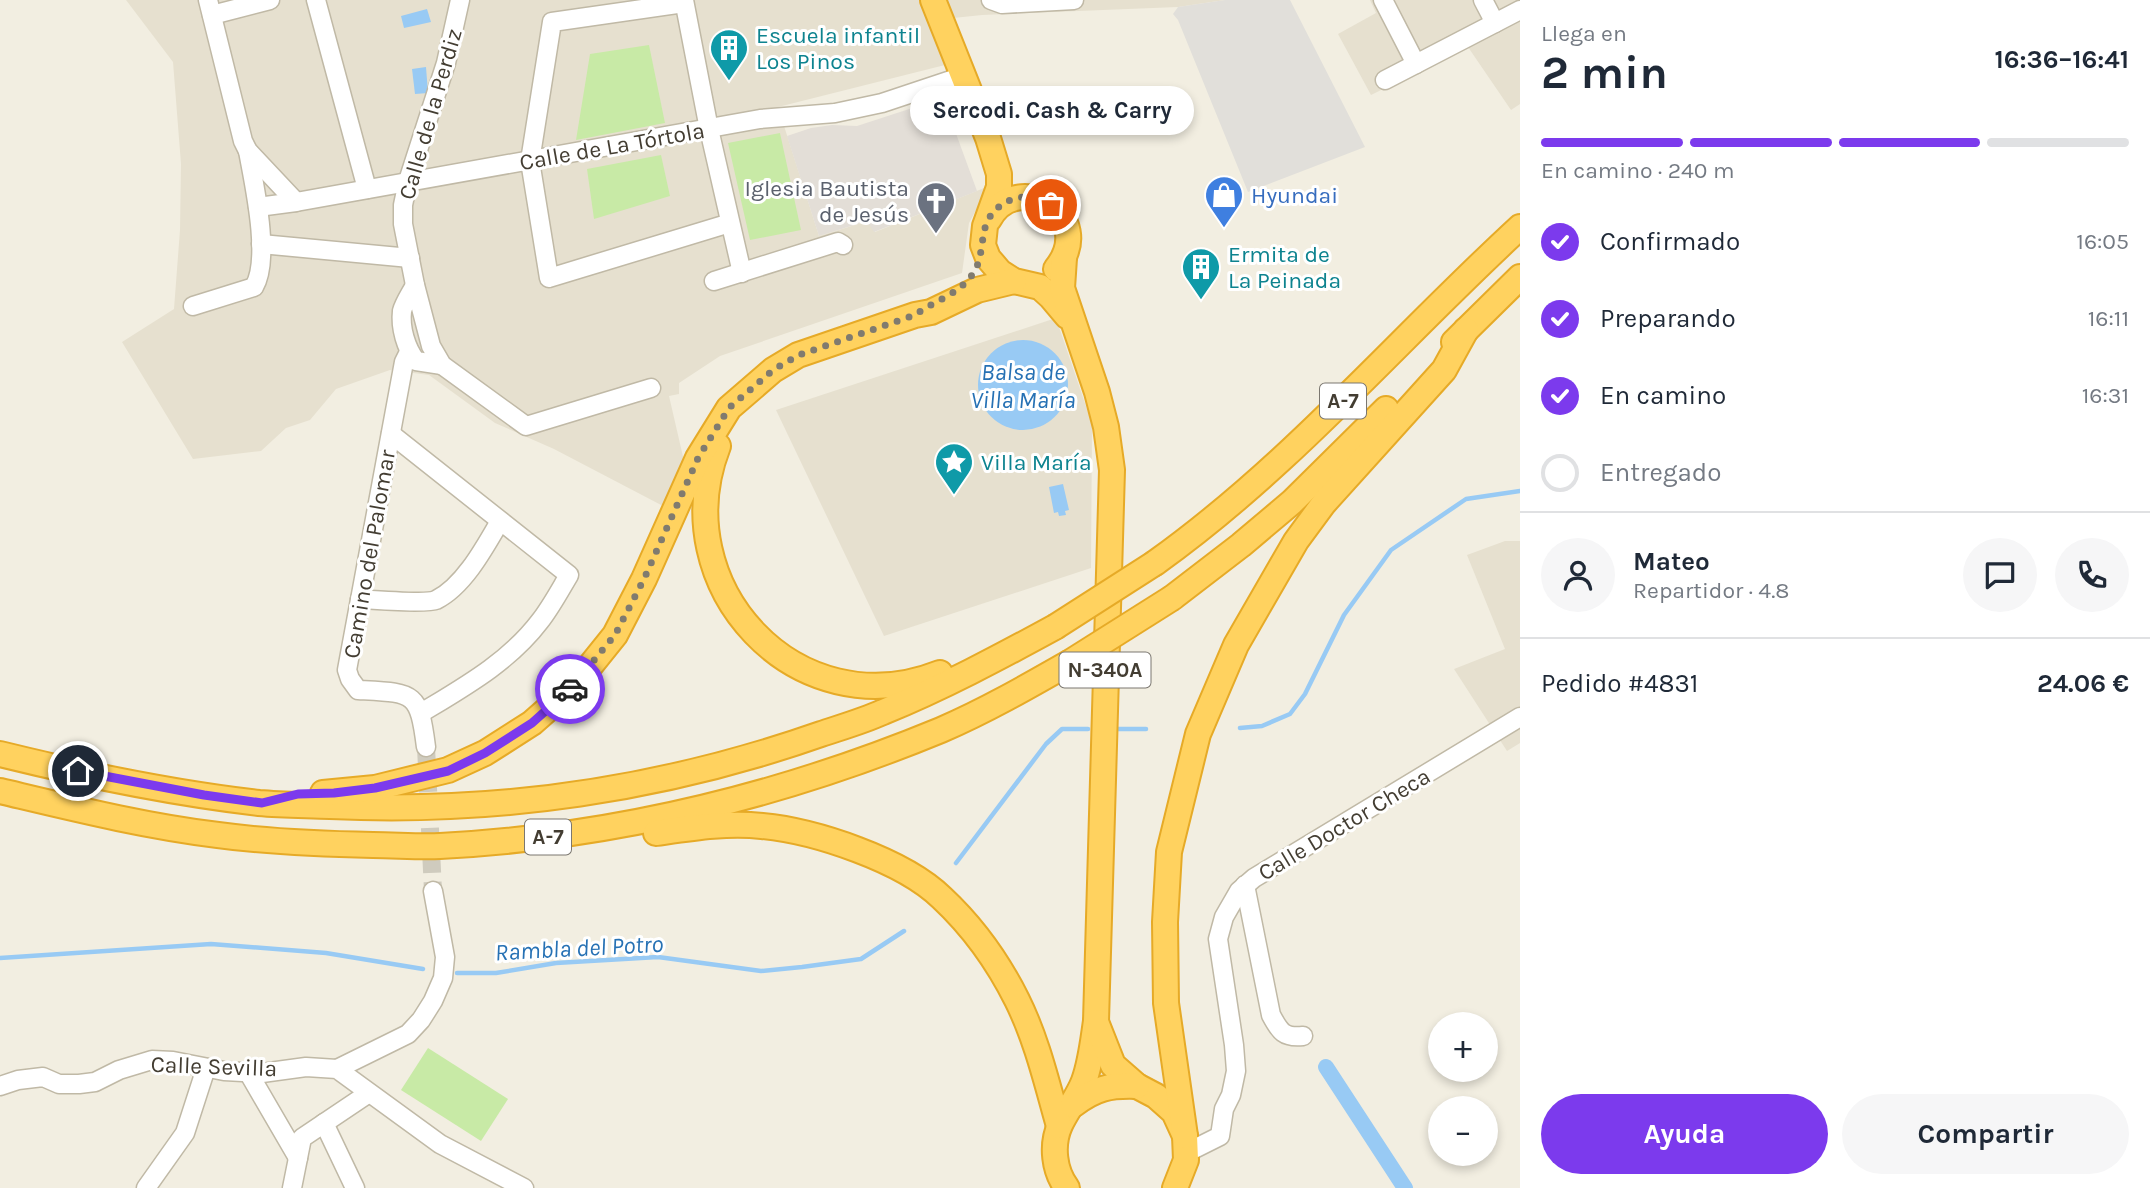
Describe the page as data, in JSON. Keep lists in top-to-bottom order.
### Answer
{
  "streets": {
    "highway": ["A-7", "N-340A"],
    "street": [
      "Calle de la Perdiz",
      "Calle de La Tórtola",
      "Camino del Palomar",
      "Calle Doctor Checa",
      "Calle Sevilla"
    ]
  },
  "crossings": [
    ["Calle de la Perdiz", "Calle de La Tórtola"],
    ["Calle de la Perdiz", "Camino del Palomar"],
    ["Calle de La Tórtola", "N-340A"],
    ["N-340A", "Calle Doctor Checa"]
  ],
  "water": ["Balsa de Villa María", "Rambla del Potro"],
  "places": {
    "building": ["Escuela infantil Los Pinos", "Ermita de La Peinada"],
    "other": ["Sercodi. Cash & Carry"],
    "shop": ["Hyundai"],
    "church": ["Iglesia Bautista de Jesús"],
    "place": ["Villa María"]
  },
  "page": {
    "heading": ["2 min", "Llega en", "16:36–16:41"],
    "panel": [
      "Mateo",
      "Repartidor · 4.8",
      "Pedido #4831",
      "24.06 €"
    ],
    "bubble": "Sercodi. Cash & Carry",
    "bar": "En camino · 240 m",
    "list": [
      ["Confirmado", "16:05"],
      ["Preparando", "16:11"],
      ["En camino", "16:31"],
      "Entregado"
    ],
    "map_buttons": ["+", "−"],
    "buttons": ["Ayuda", "Compartir"]
  }
}
